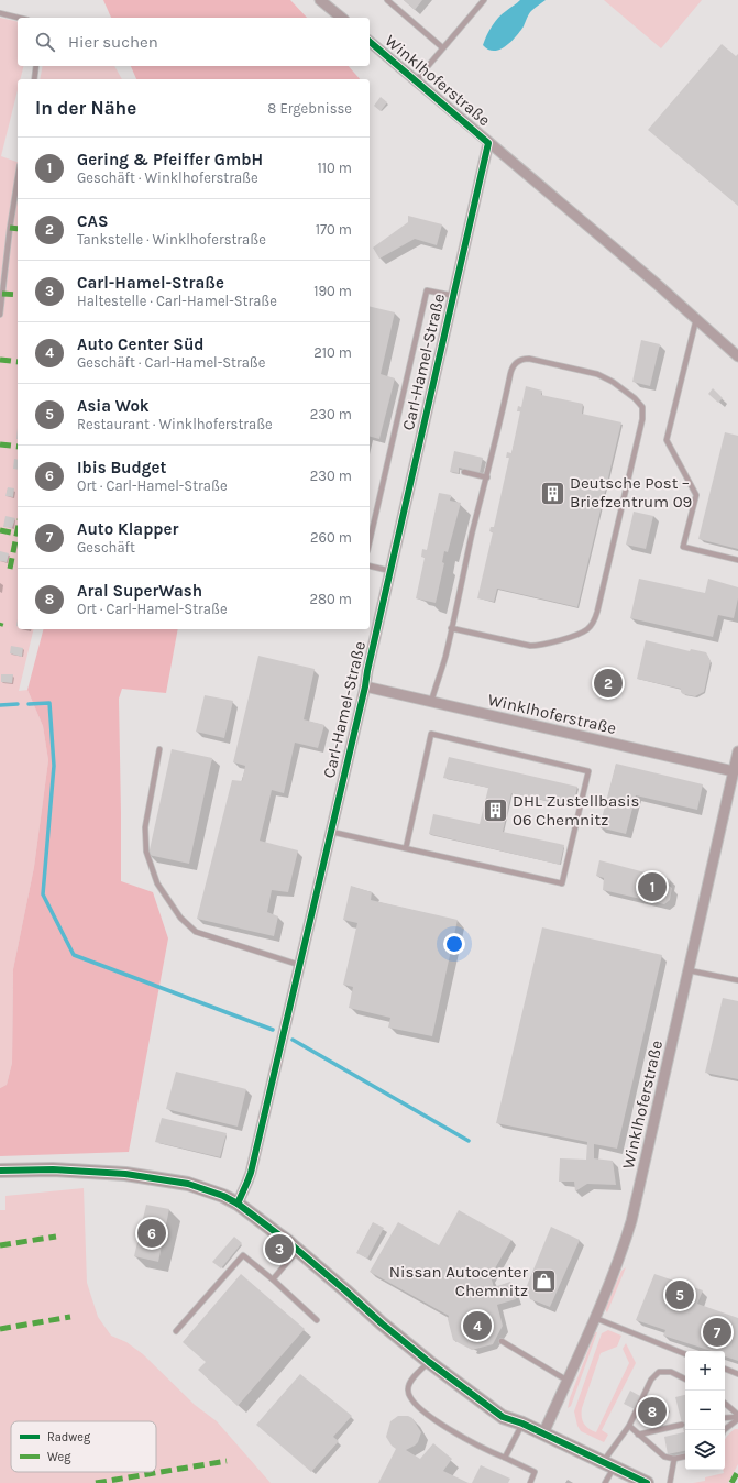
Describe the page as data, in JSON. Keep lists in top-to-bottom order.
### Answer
{
  "streets": {
    "street": ["Winklhoferstraße", "Carl-Hamel-Straße"]
  },
  "crossings": [
    ["Winklhoferstraße", "Carl-Hamel-Straße"]
  ],
  "places": {
    "building": ["Deutsche Post – Briefzentrum 09", "DHL Zustellbasis 06 Chemnitz"],
    "shop": ["Nissan Autocenter Chemnitz"]
  },
  "legend": ["Radweg", "Weg"],
  "page": {
    "search": "Hier suchen",
    "heading": ["In der Nähe", "8 Ergebnisse"],
    "list": [
      {
        "mark": "1",
        "name": "Gering & Pfeiffer GmbH",
        "note": "Geschäft · Winklhoferstraße",
        "value": "110 m"
      },
      {
        "mark": "2",
        "name": "CAS",
        "note": "Tankstelle · Winklhoferstraße",
        "value": "170 m"
      },
      {
        "mark": "3",
        "name": "Carl-Hamel-Straße",
        "note": "Haltestelle · Carl-Hamel-Straße",
        "value": "190 m"
      },
      {
        "mark": "4",
        "name": "Auto Center Süd",
        "note": "Geschäft · Carl-Hamel-Straße",
        "value": "210 m"
      },
      {
        "mark": "5",
        "name": "Asia Wok",
        "note": "Restaurant · Winklhoferstraße",
        "value": "230 m"
      },
      {
        "mark": "6",
        "name": "Ibis Budget",
        "note": "Ort · Carl-Hamel-Straße",
        "value": "230 m"
      },
      {
        "mark": "7",
        "name": "Auto Klapper",
        "note": "Geschäft",
        "value": "260 m"
      },
      {
        "mark": "8",
        "name": "Aral SuperWash",
        "note": "Ort · Carl-Hamel-Straße",
        "value": "280 m"
      }
    ],
    "pins": [
      "2",
      "1",
      "6",
      "3",
      "5",
      "4",
      "7",
      "8"
    ],
    "map_buttons": ["+", "−"]
  }
}
